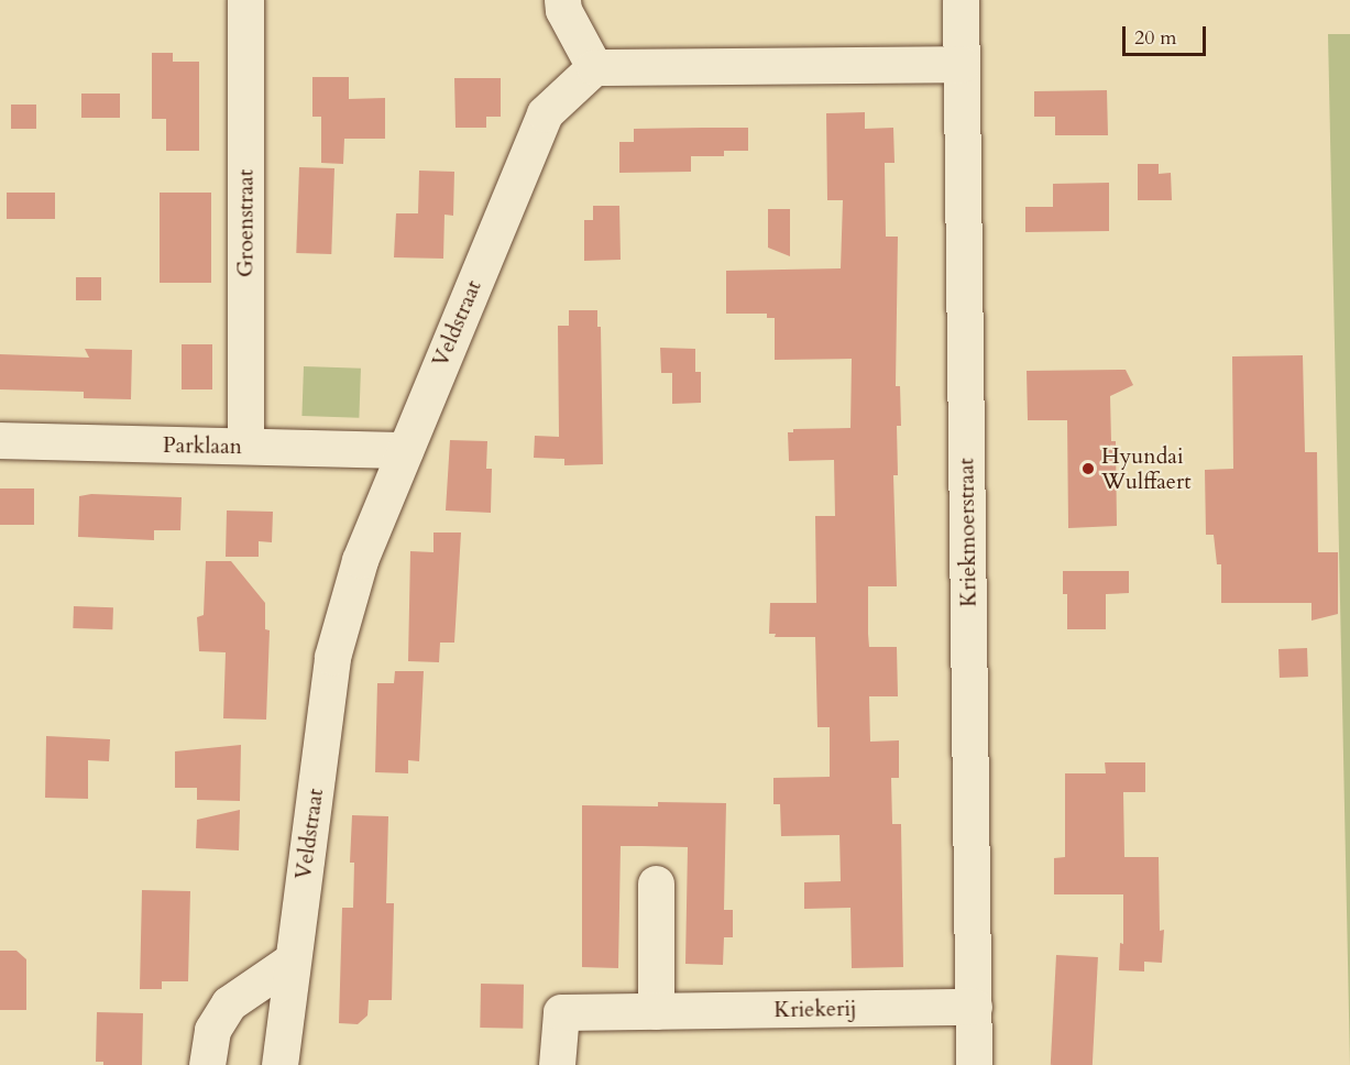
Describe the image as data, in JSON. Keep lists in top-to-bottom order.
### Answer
{
  "streets": {
    "street": [
      "Groenstraat",
      "Veldstraat",
      "Parklaan",
      "Kriekmoerstraat",
      "Kriekerij"
    ]
  },
  "crossings": [
    ["Groenstraat", "Parklaan"],
    ["Veldstraat", "Parklaan"],
    ["Kriekmoerstraat", "Kriekerij"]
  ],
  "places": ["Hyundai Wulffaert"],
  "scale_bar": "20 m"
}
